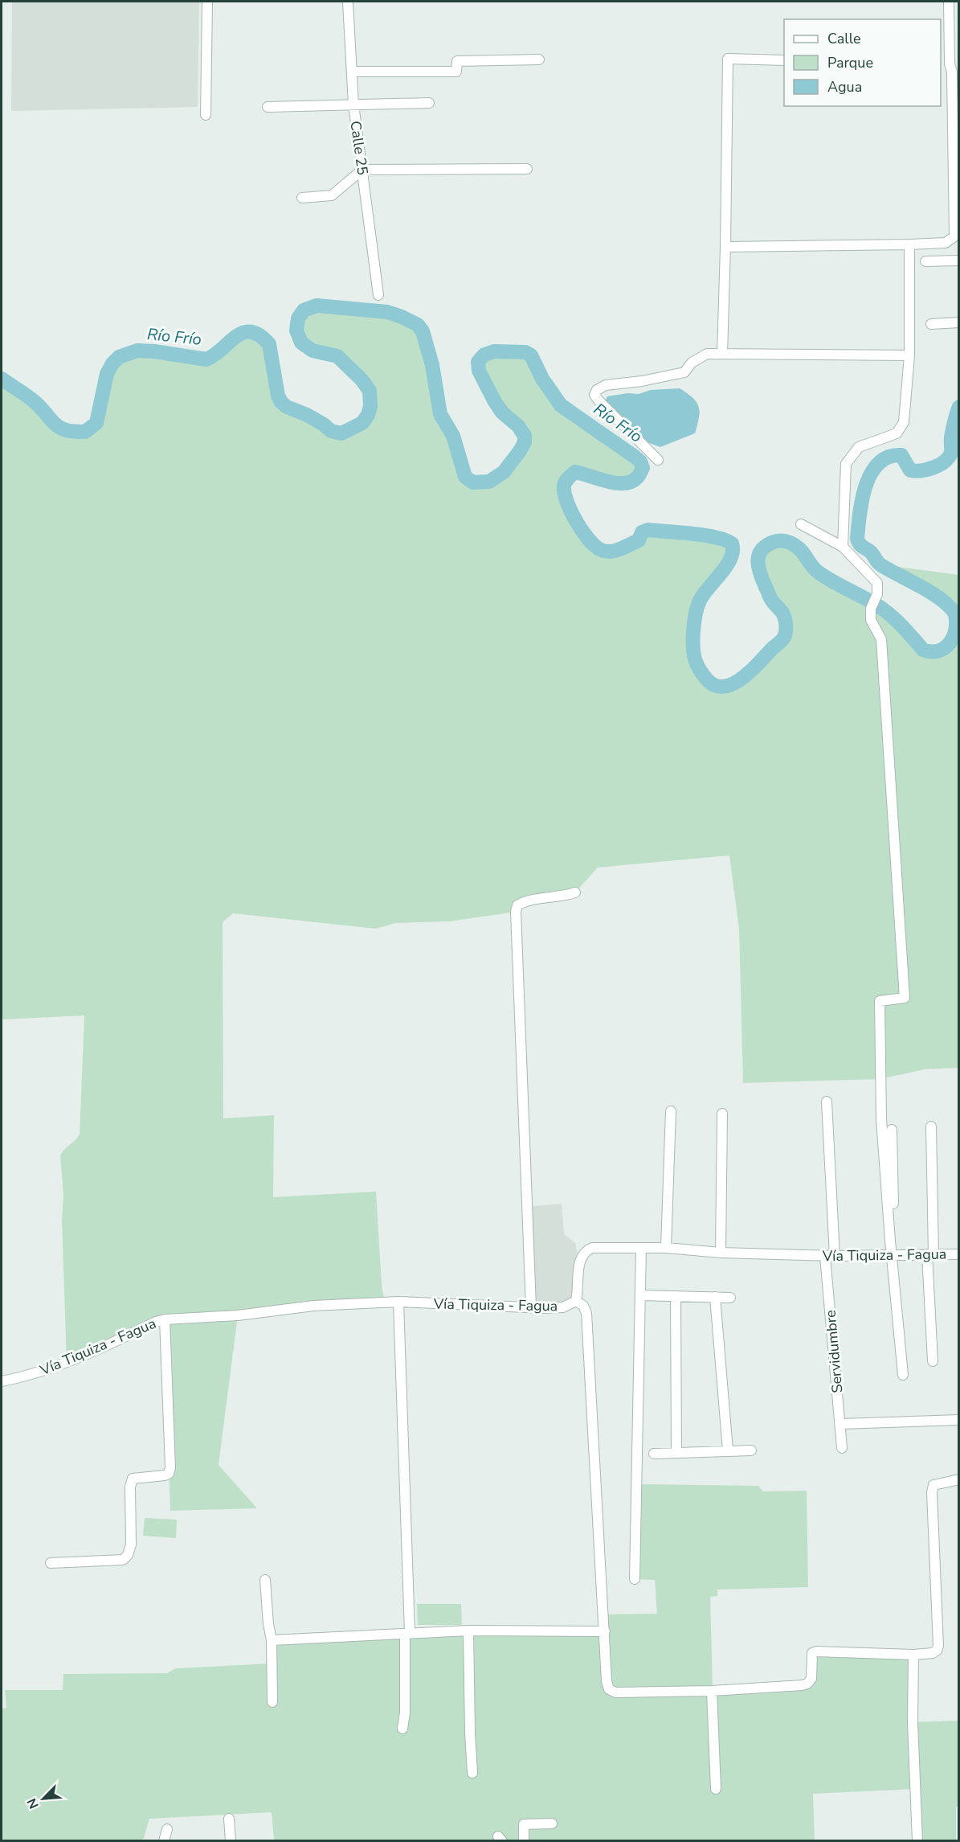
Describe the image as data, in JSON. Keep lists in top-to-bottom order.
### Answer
{
  "streets": {
    "street": ["Calle 25", "Vía Tiquiza - Fagua", "Servidumbre"]
  },
  "crossings": [
    ["Vía Tiquiza - Fagua", "Servidumbre"]
  ],
  "water": ["Río Frío"],
  "legend": ["Calle", "Parque", "Agua"],
  "north": "bottom left"
}
